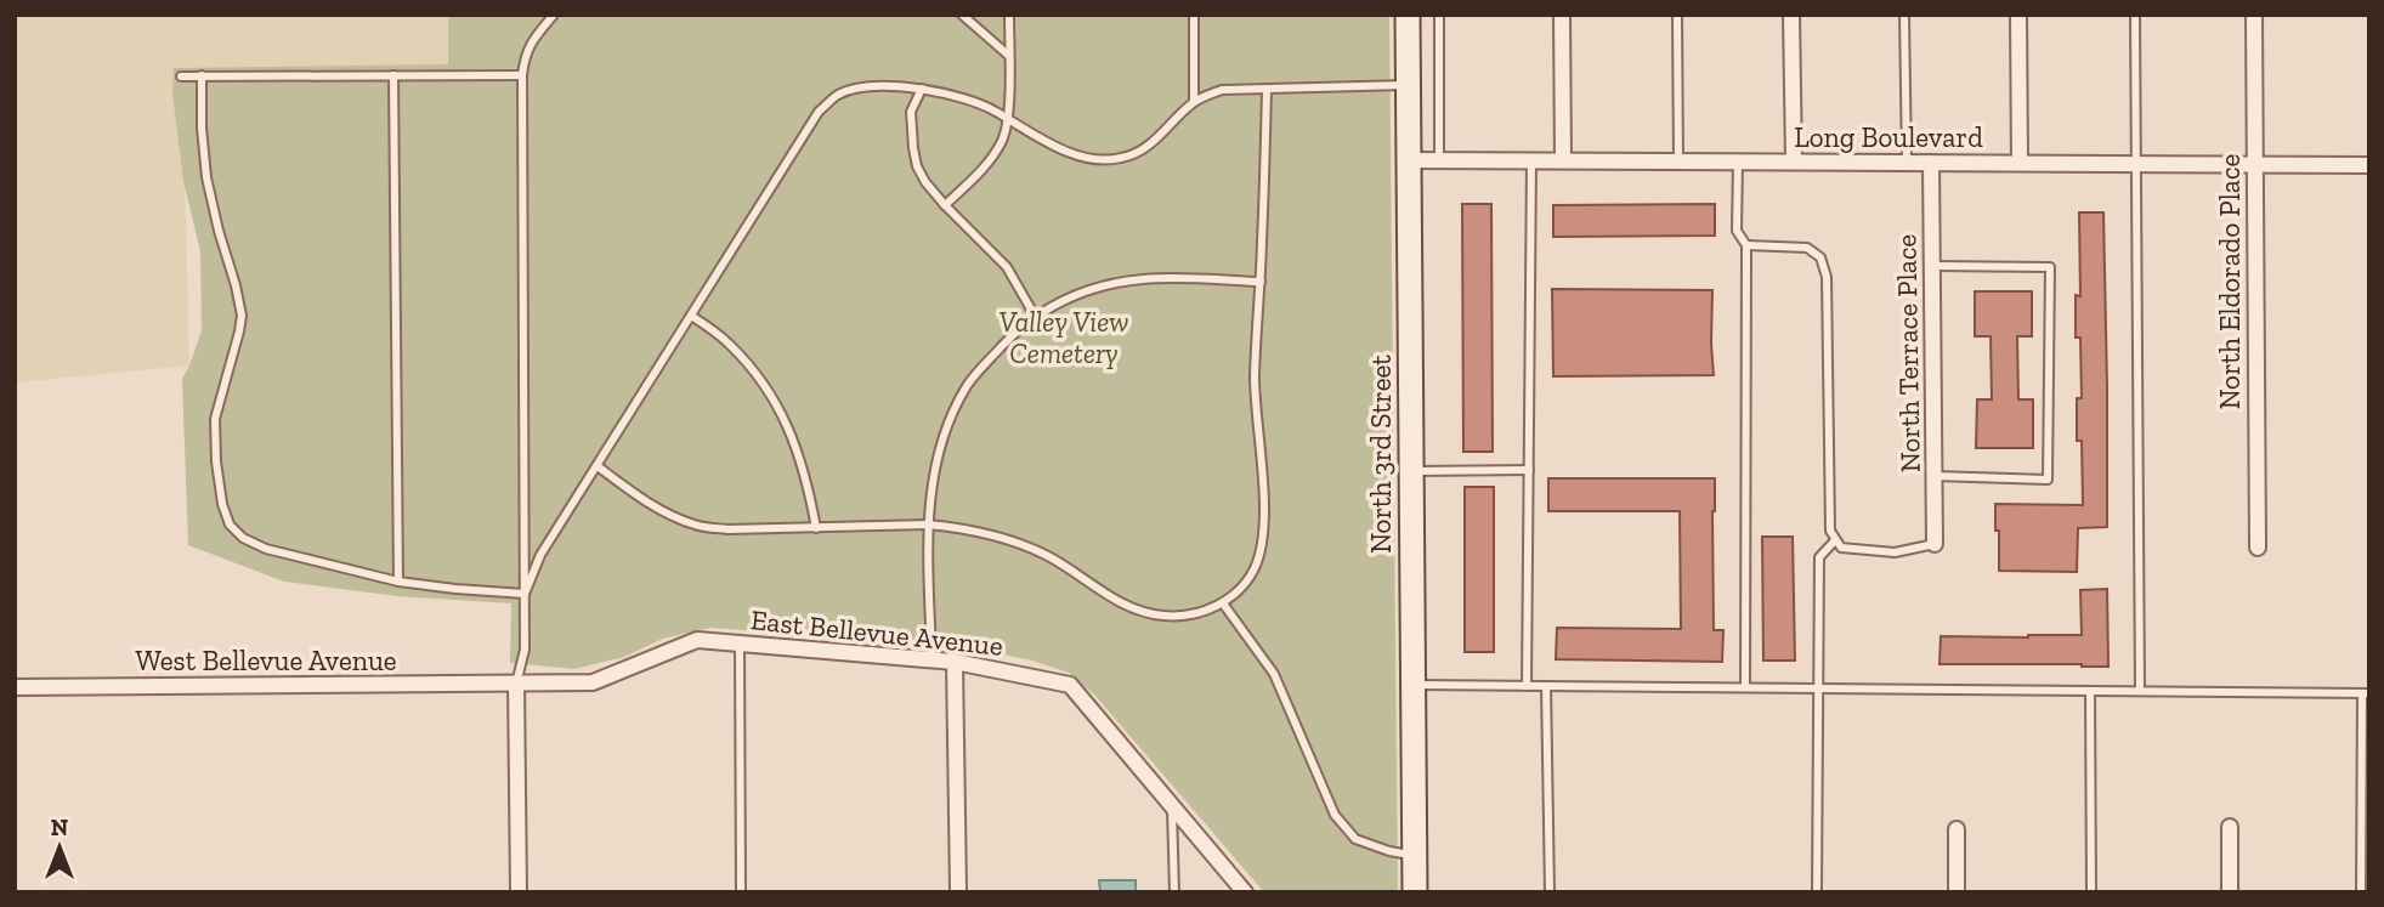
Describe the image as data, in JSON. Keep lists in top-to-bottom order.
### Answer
{
  "streets": {
    "main road": ["North 3rd Street"],
    "street": [
      "Long Boulevard",
      "North Eldorado Place",
      "North Terrace Place",
      "East Bellevue Avenue",
      "West Bellevue Avenue"
    ]
  },
  "crossings": [
    ["Long Boulevard", "North Eldorado Place"],
    ["Long Boulevard", "North Terrace Place"],
    ["Long Boulevard", "North 3rd Street"],
    ["East Bellevue Avenue", "West Bellevue Avenue"]
  ],
  "parks": ["Valley View Cemetery"],
  "north": "top"
}
